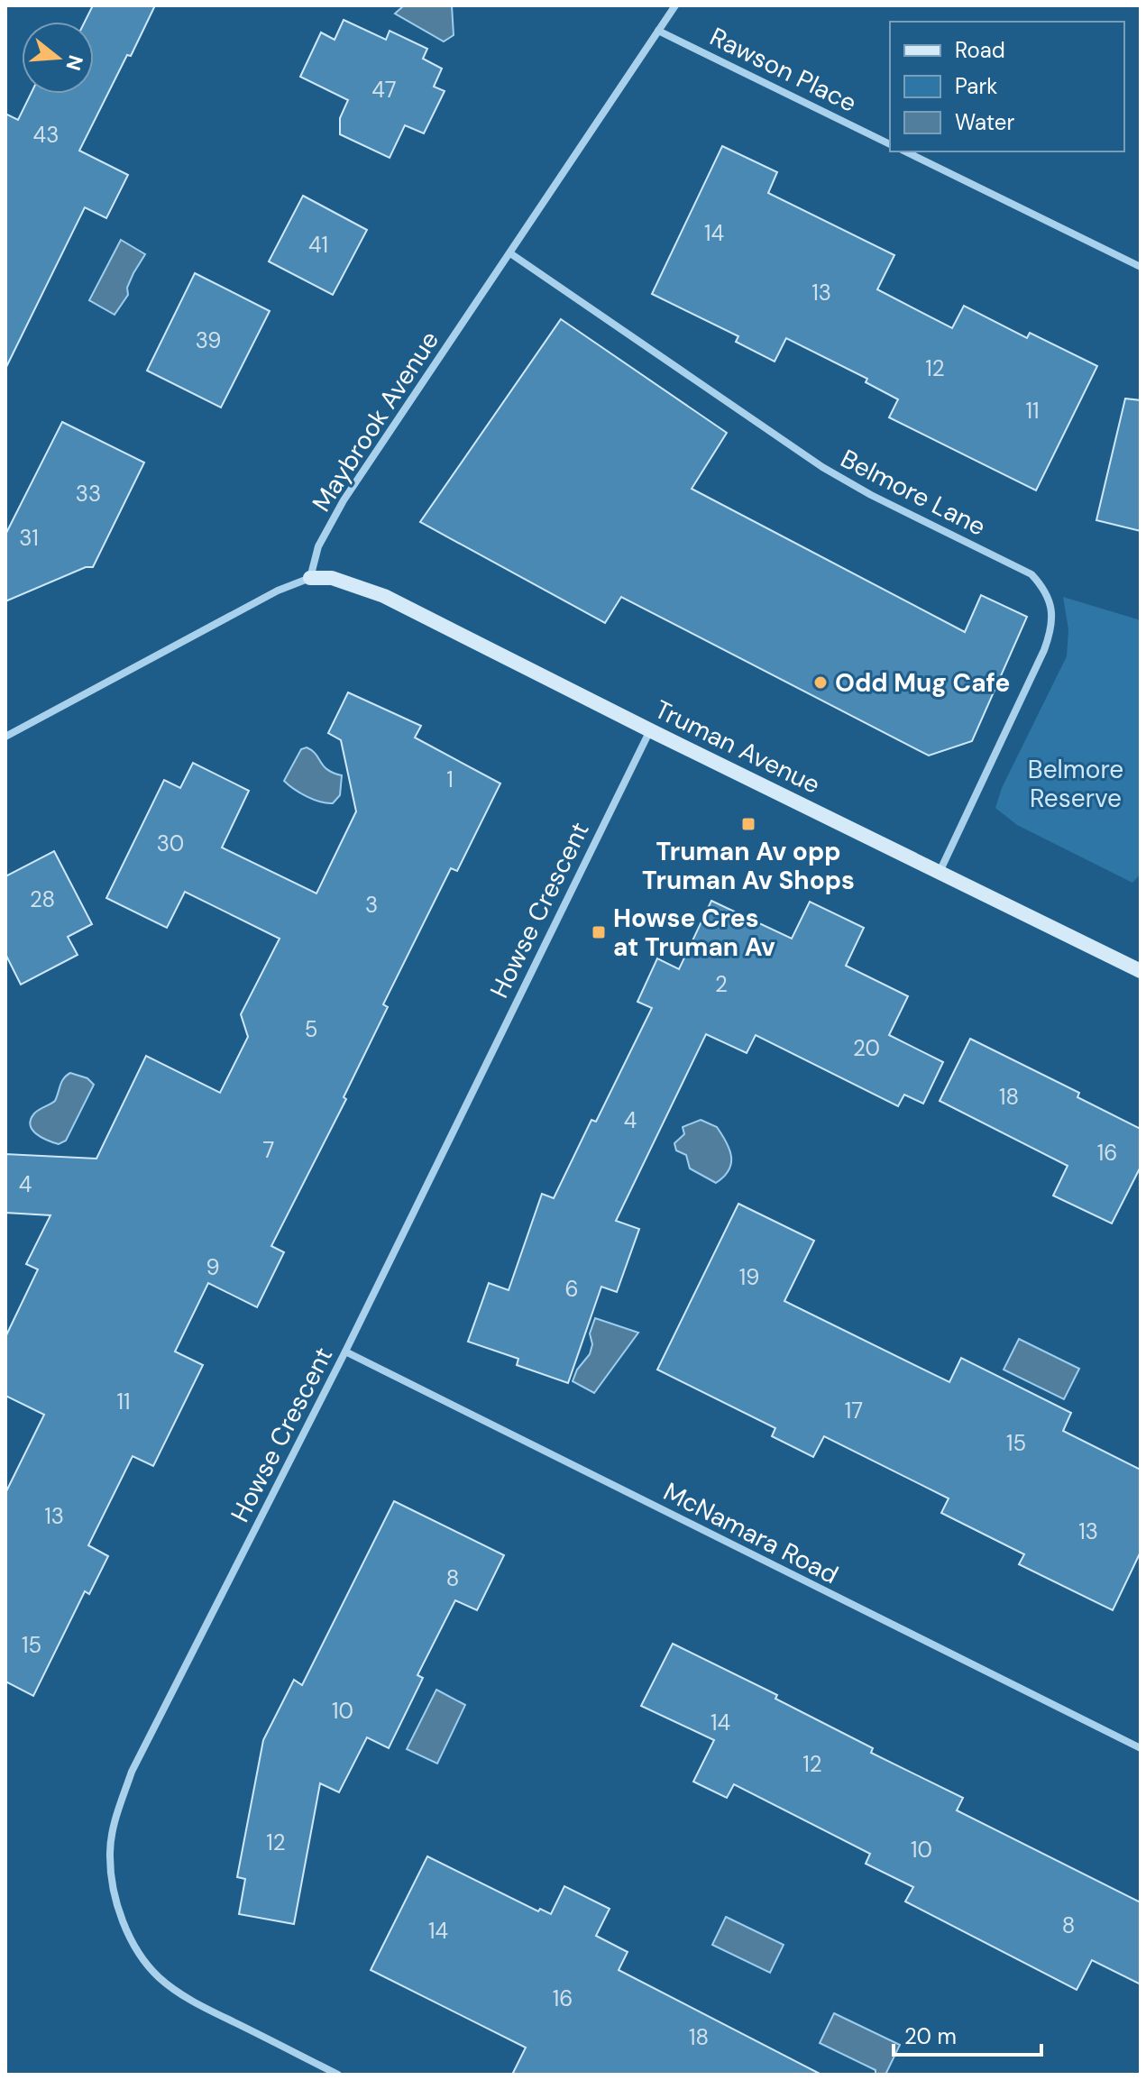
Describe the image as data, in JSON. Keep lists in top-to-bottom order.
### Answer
{
  "streets": {
    "street": [
      "Rawson Place",
      "Maybrook Avenue",
      "Belmore Lane",
      "Truman Avenue",
      "Howse Crescent",
      "McNamara Road"
    ]
  },
  "crossings": [
    ["Rawson Place", "Maybrook Avenue"],
    ["Maybrook Avenue", "Belmore Lane"],
    ["Maybrook Avenue", "Truman Avenue"],
    ["Belmore Lane", "Truman Avenue"],
    ["Truman Avenue", "Howse Crescent"],
    ["Howse Crescent", "McNamara Road"]
  ],
  "parks": ["Belmore Reserve"],
  "places": {
    "other": ["Odd Mug Cafe"],
    "transit": ["Truman Av opp Truman Av Shops", "Howse Cres at Truman Av"]
  },
  "house_numbers": [
    "47",
    "43",
    "14",
    "41",
    "13",
    "39",
    "12",
    "11",
    "33",
    "31",
    "1",
    "30",
    "28",
    "3",
    "2",
    "5",
    "20",
    "18",
    "4",
    "7",
    "16",
    "4",
    "9",
    "19",
    "6",
    "11",
    "17",
    "15",
    "13",
    "13",
    "8",
    "15",
    "10",
    "14",
    "12",
    "12",
    "10",
    "8",
    "14",
    "16",
    "18"
  ],
  "legend": ["Road", "Park", "Water"],
  "scale_bar": "20 m",
  "north": "right"
}
